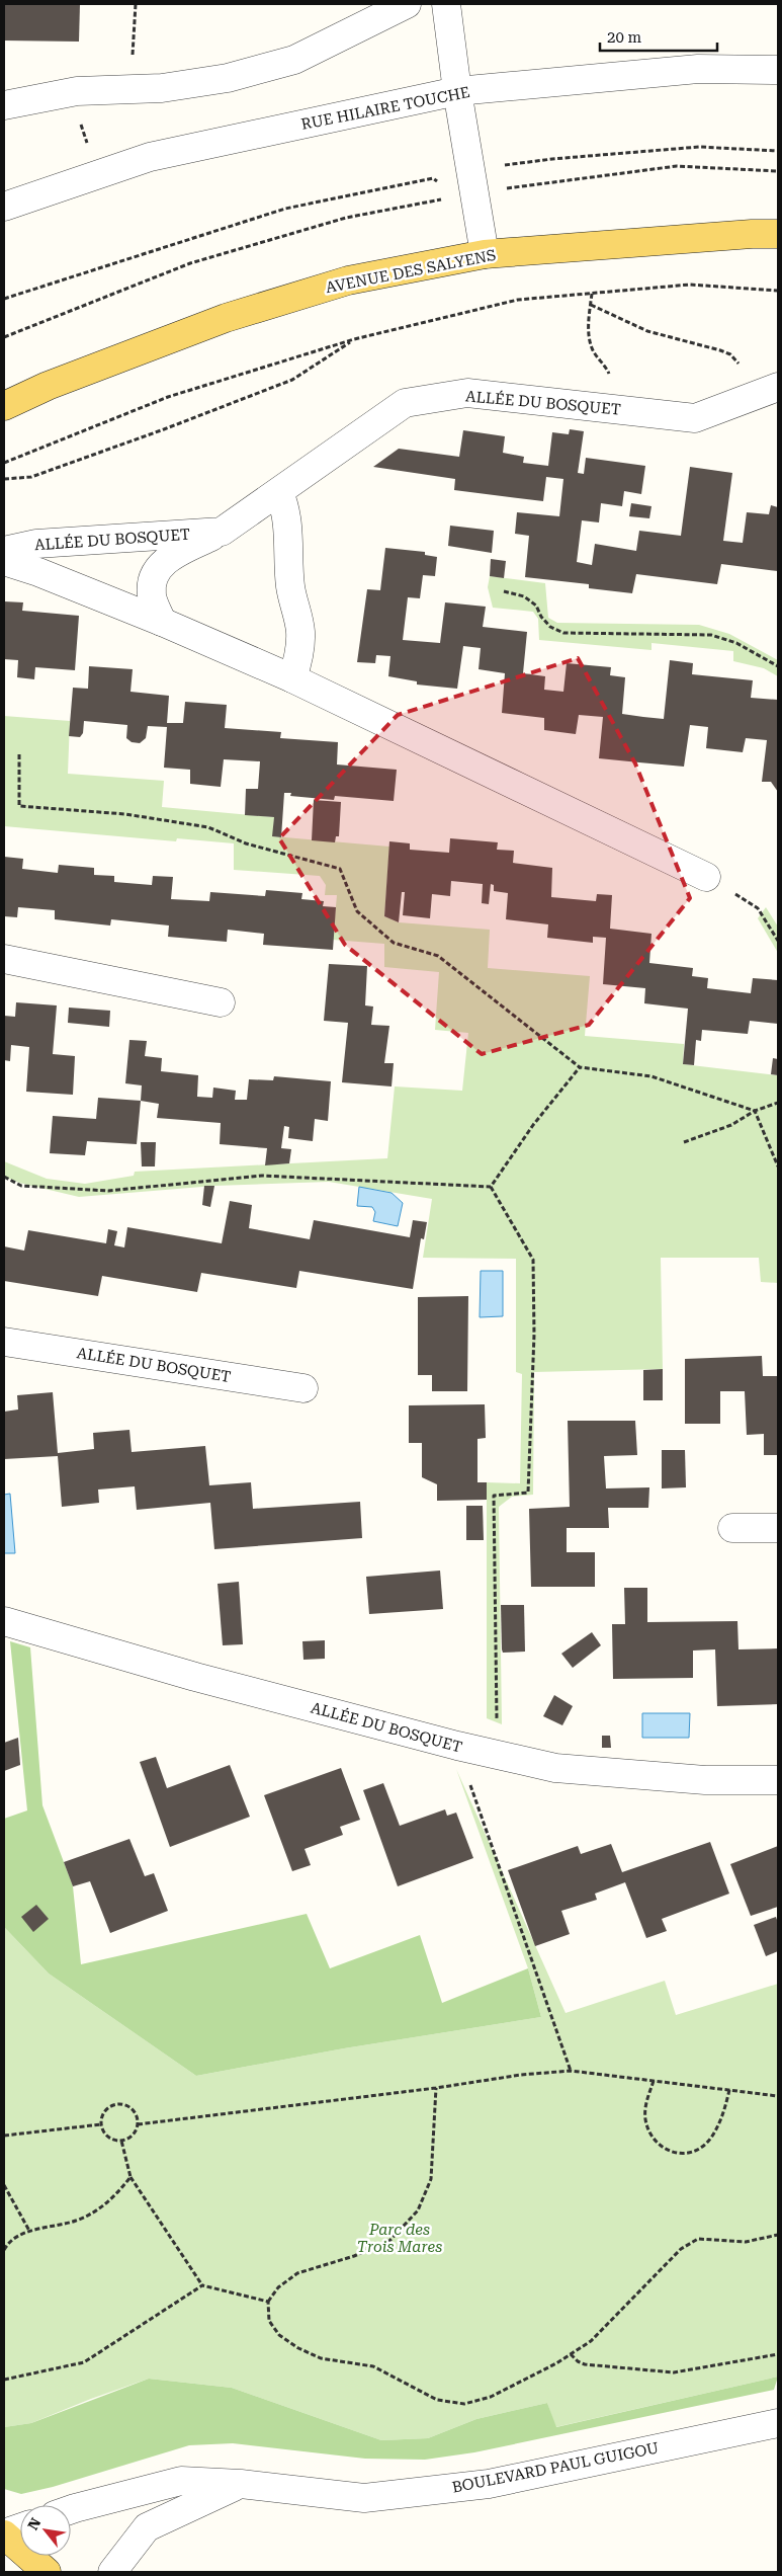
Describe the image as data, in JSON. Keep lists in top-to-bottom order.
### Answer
{
  "streets": {
    "main road": ["AVENUE DES SALYENS"],
    "street": ["RUE HILAIRE TOUCHE", "ALLÉE DU BOSQUET", "BOULEVARD PAUL GUIGOU"]
  },
  "parks": ["Parc des Trois Mares"],
  "scale_bar": "20 m",
  "north": "top left"
}
